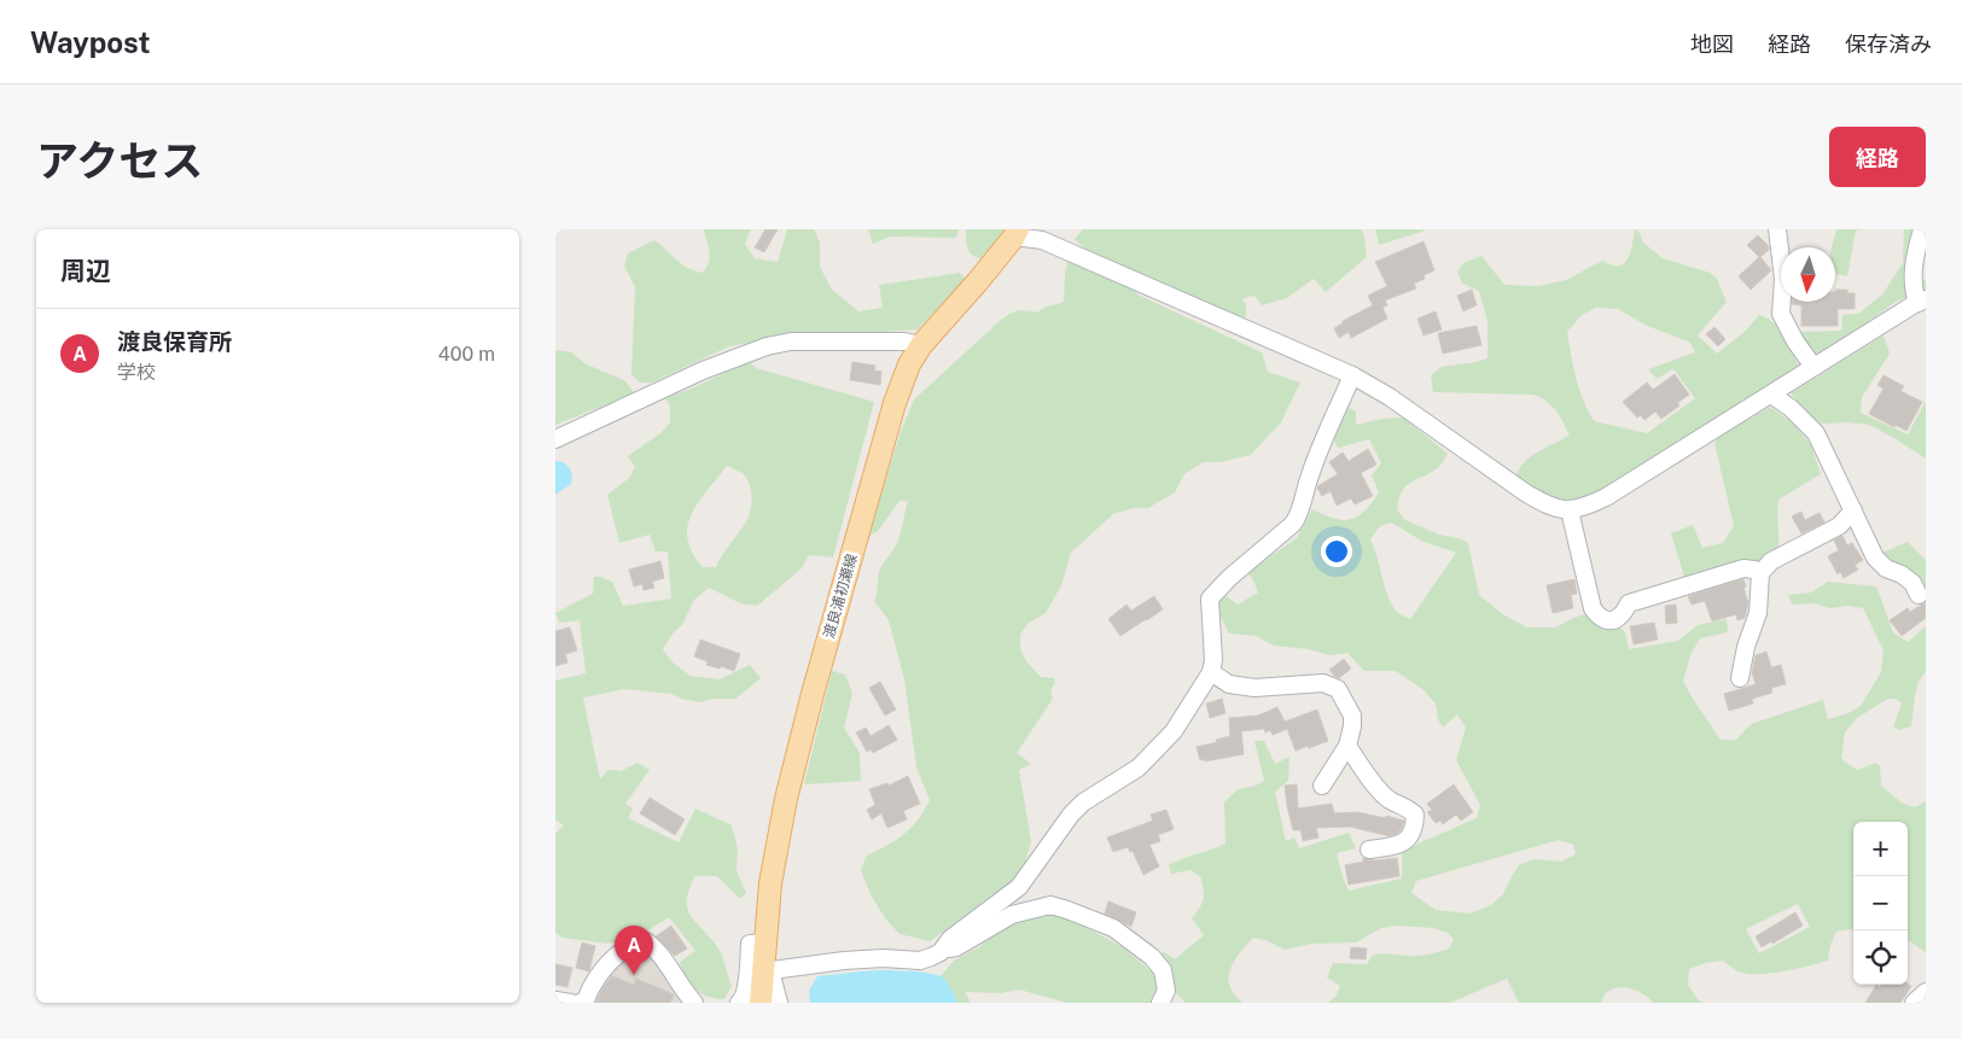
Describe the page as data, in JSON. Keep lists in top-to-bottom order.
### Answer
{
  "streets": {
    "main road": ["渡良浦初瀬線"]
  },
  "north": "bottom",
  "page": {
    "header": "Waypost",
    "nav": ["地図", "経路", "保存済み"],
    "title": "アクセス",
    "buttons": "経路",
    "heading": "周辺",
    "list": [
      {
        "mark": "A",
        "name": "渡良保育所",
        "note": "学校",
        "value": "400 m"
      }
    ],
    "map_buttons": ["+", "−"],
    "pins": "A"
  }
}
